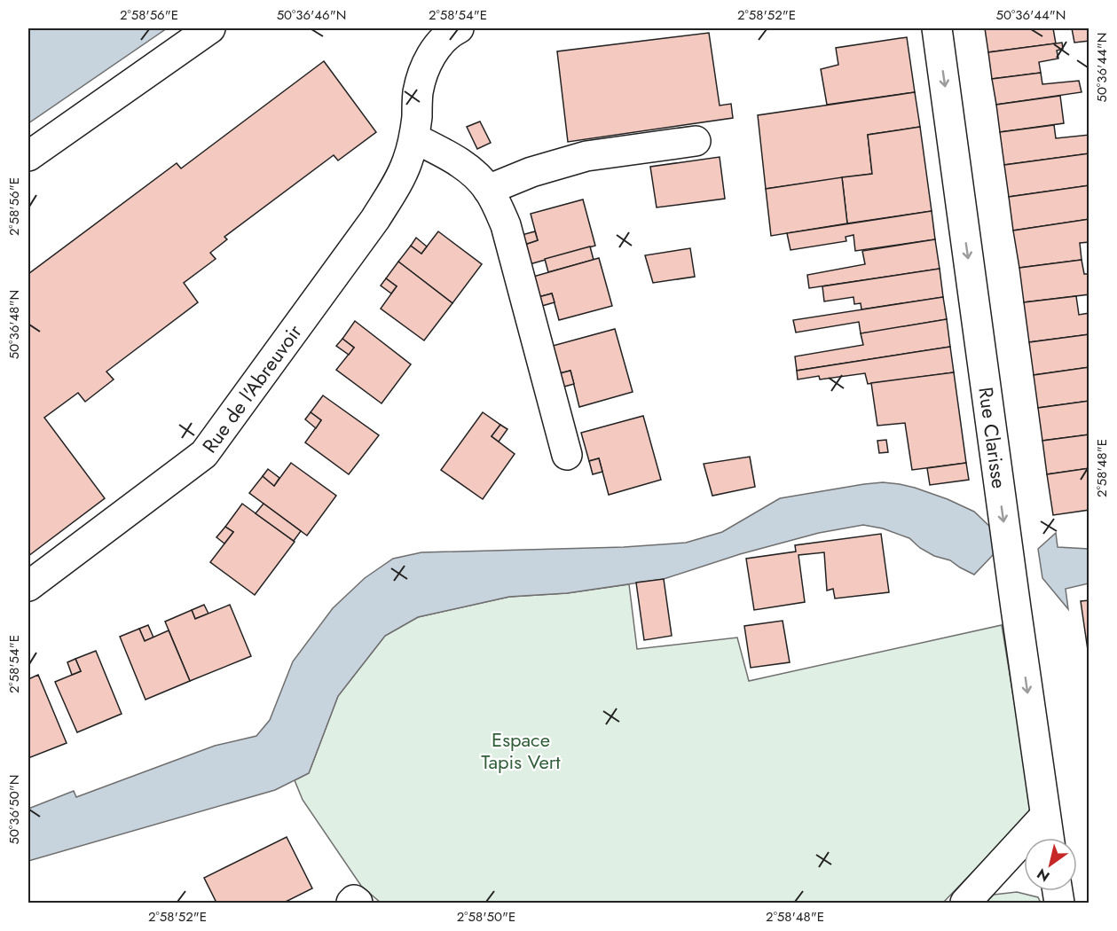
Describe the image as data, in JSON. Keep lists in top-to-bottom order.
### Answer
{
  "streets": {
    "street": ["Rue de l'Abreuvoir", "Rue Clarisse"]
  },
  "one_way": ["Rue Clarisse"],
  "parks": ["Espace Tapis Vert"],
  "north": "bottom left",
  "coordinates": [
    "2°58'56\"E",
    "50°36'46\"N",
    "2°58'54\"E",
    "2°58'52\"E",
    "50°36'44\"N",
    "50°36'48\"N",
    "2°58'48\"E",
    "50°36'50\"N",
    "2°58'50\"E"
  ]
}
